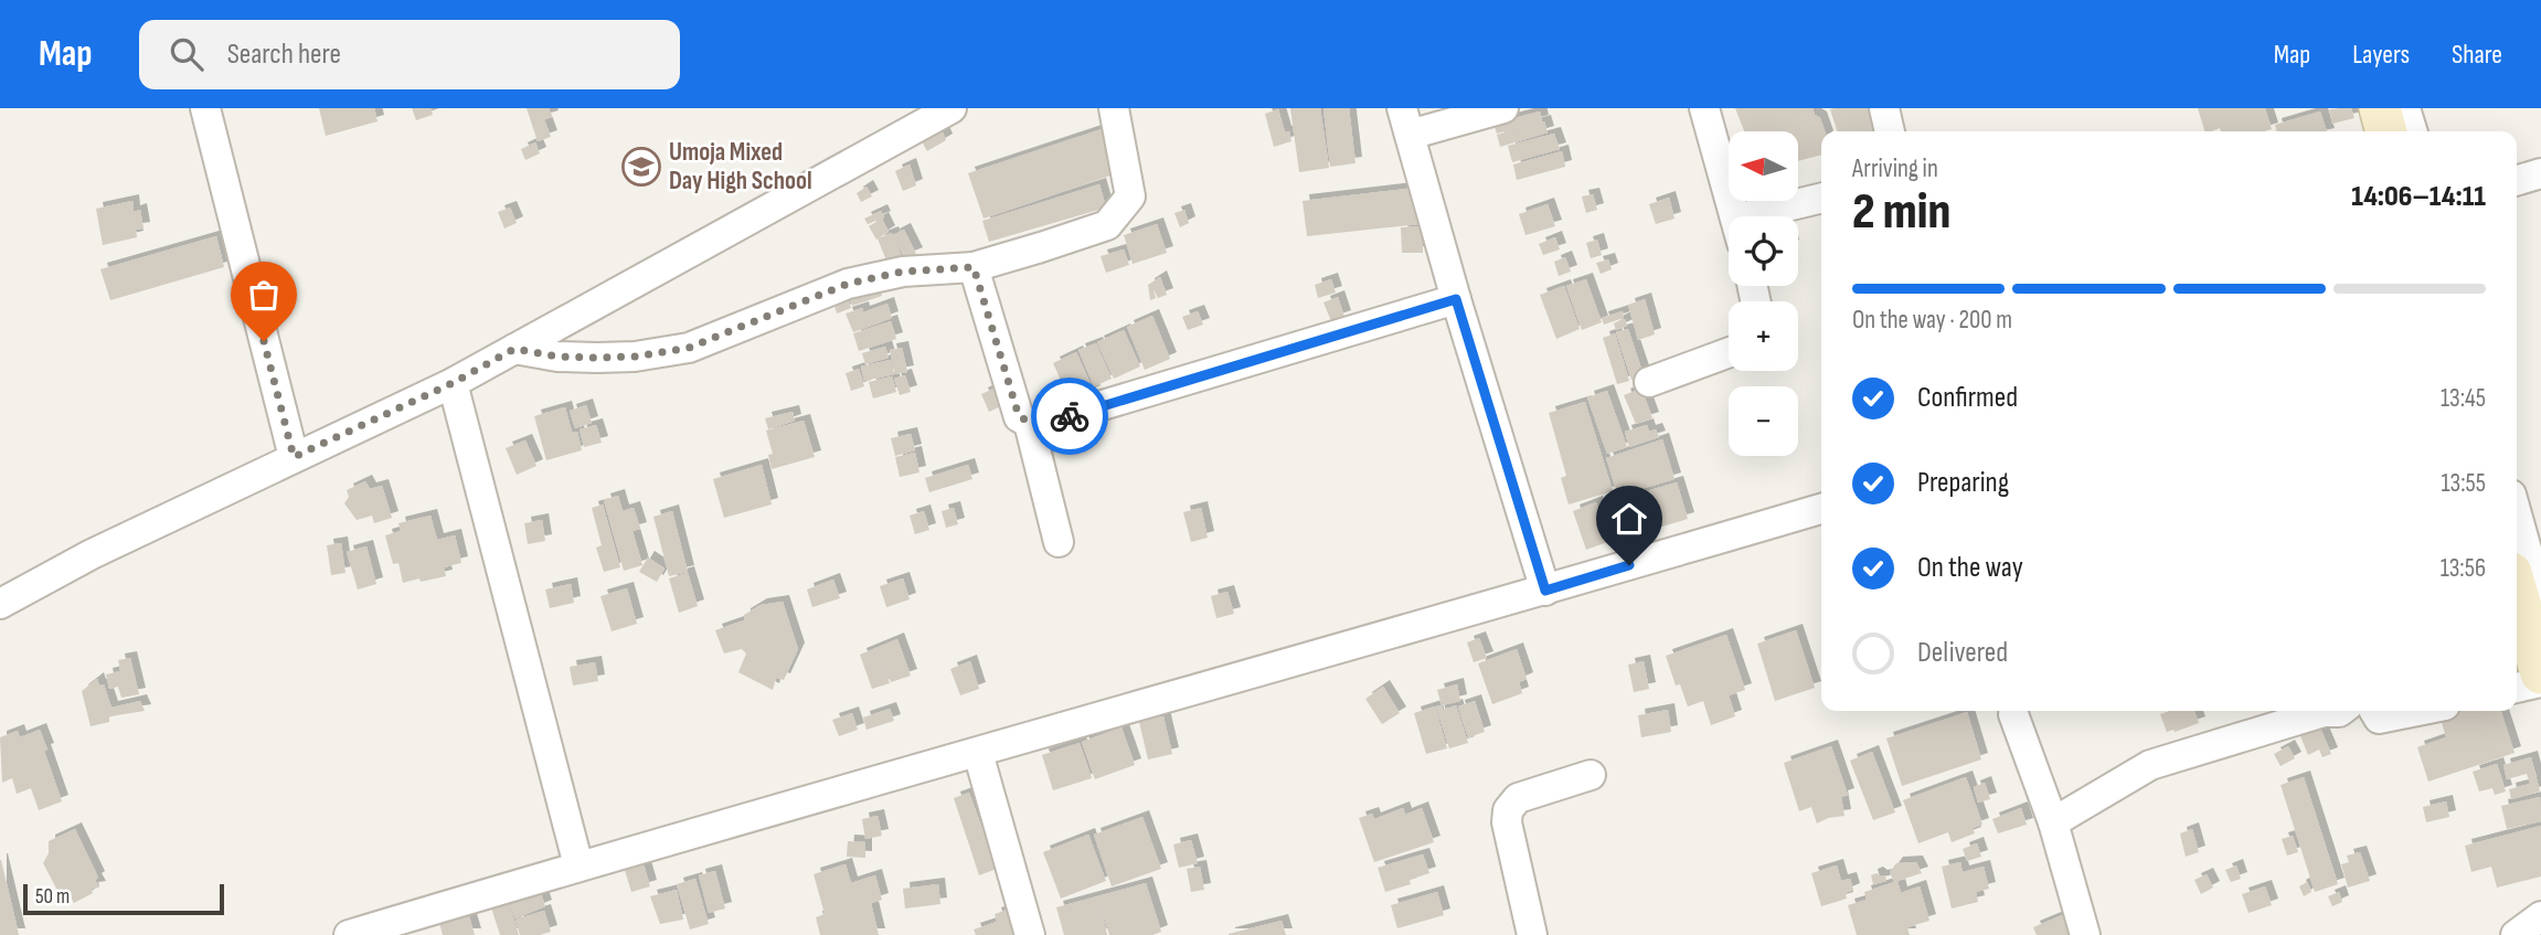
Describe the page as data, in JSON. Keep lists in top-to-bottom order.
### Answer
{
  "places": {
    "school or university": ["Umoja Mixed Day High School"]
  },
  "scale_bar": "50 m",
  "north": "left",
  "page": {
    "header": "Map",
    "search": "Search here",
    "nav": ["Map", "Layers", "Share"],
    "map_buttons": ["+", "−"],
    "heading": ["2 min", "Arriving in", "14:06–14:11"],
    "bar": "On the way · 200 m",
    "list": [
      ["Confirmed", "13:45"],
      ["Preparing", "13:55"],
      ["On the way", "13:56"],
      "Delivered"
    ],
    "scale": "50 m"
  }
}
